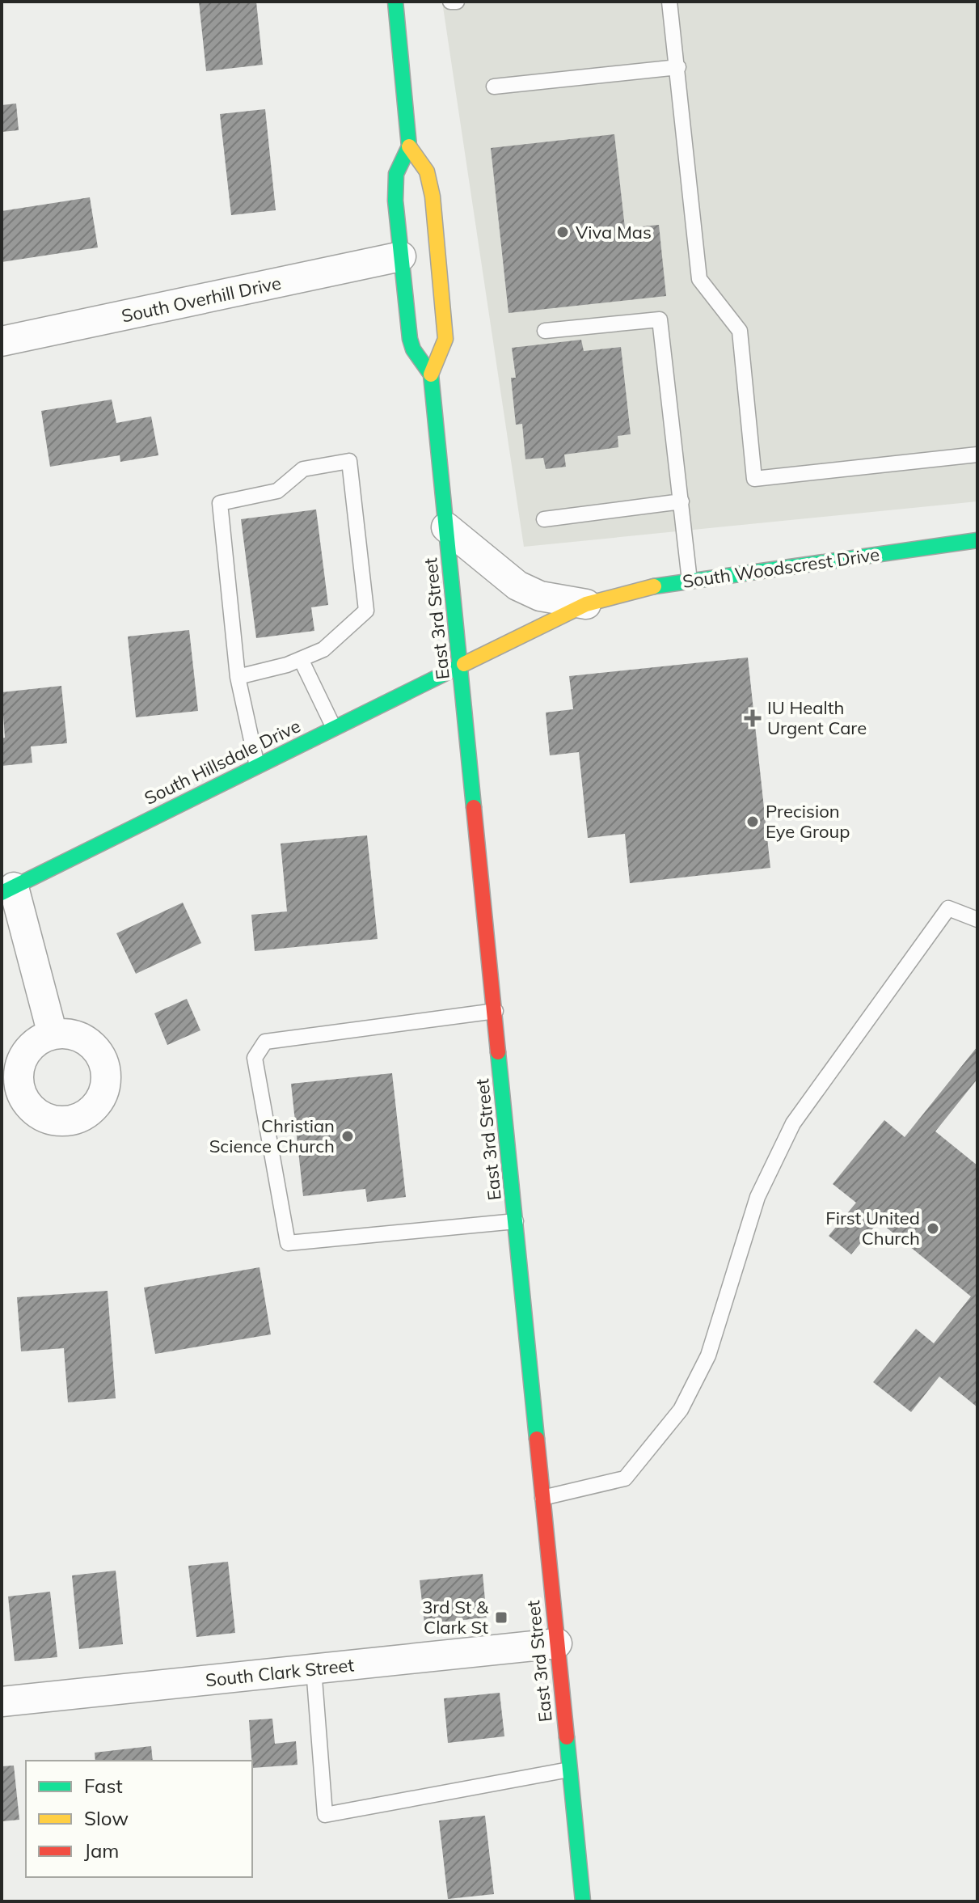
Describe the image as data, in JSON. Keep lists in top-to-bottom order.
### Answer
{
  "streets": {
    "main road": ["South Woodscrest Drive", "East 3rd Street", "South Hillsdale Drive"],
    "street": ["South Overhill Drive", "South Clark Street"]
  },
  "crossings": [
    ["South Overhill Drive", "East 3rd Street"],
    ["South Woodscrest Drive", "East 3rd Street"],
    ["South Woodscrest Drive", "South Hillsdale Drive"],
    ["East 3rd Street", "South Hillsdale Drive"],
    ["East 3rd Street", "South Clark Street"]
  ],
  "places": {
    "other": [
      "Viva Mas",
      "Precision Eye Group",
      "Christian Science Church",
      "First United Church"
    ],
    "health": ["IU Health Urgent Care"],
    "transit": ["3rd St & Clark St"]
  },
  "legend": ["Fast", "Slow", "Jam"]
}
